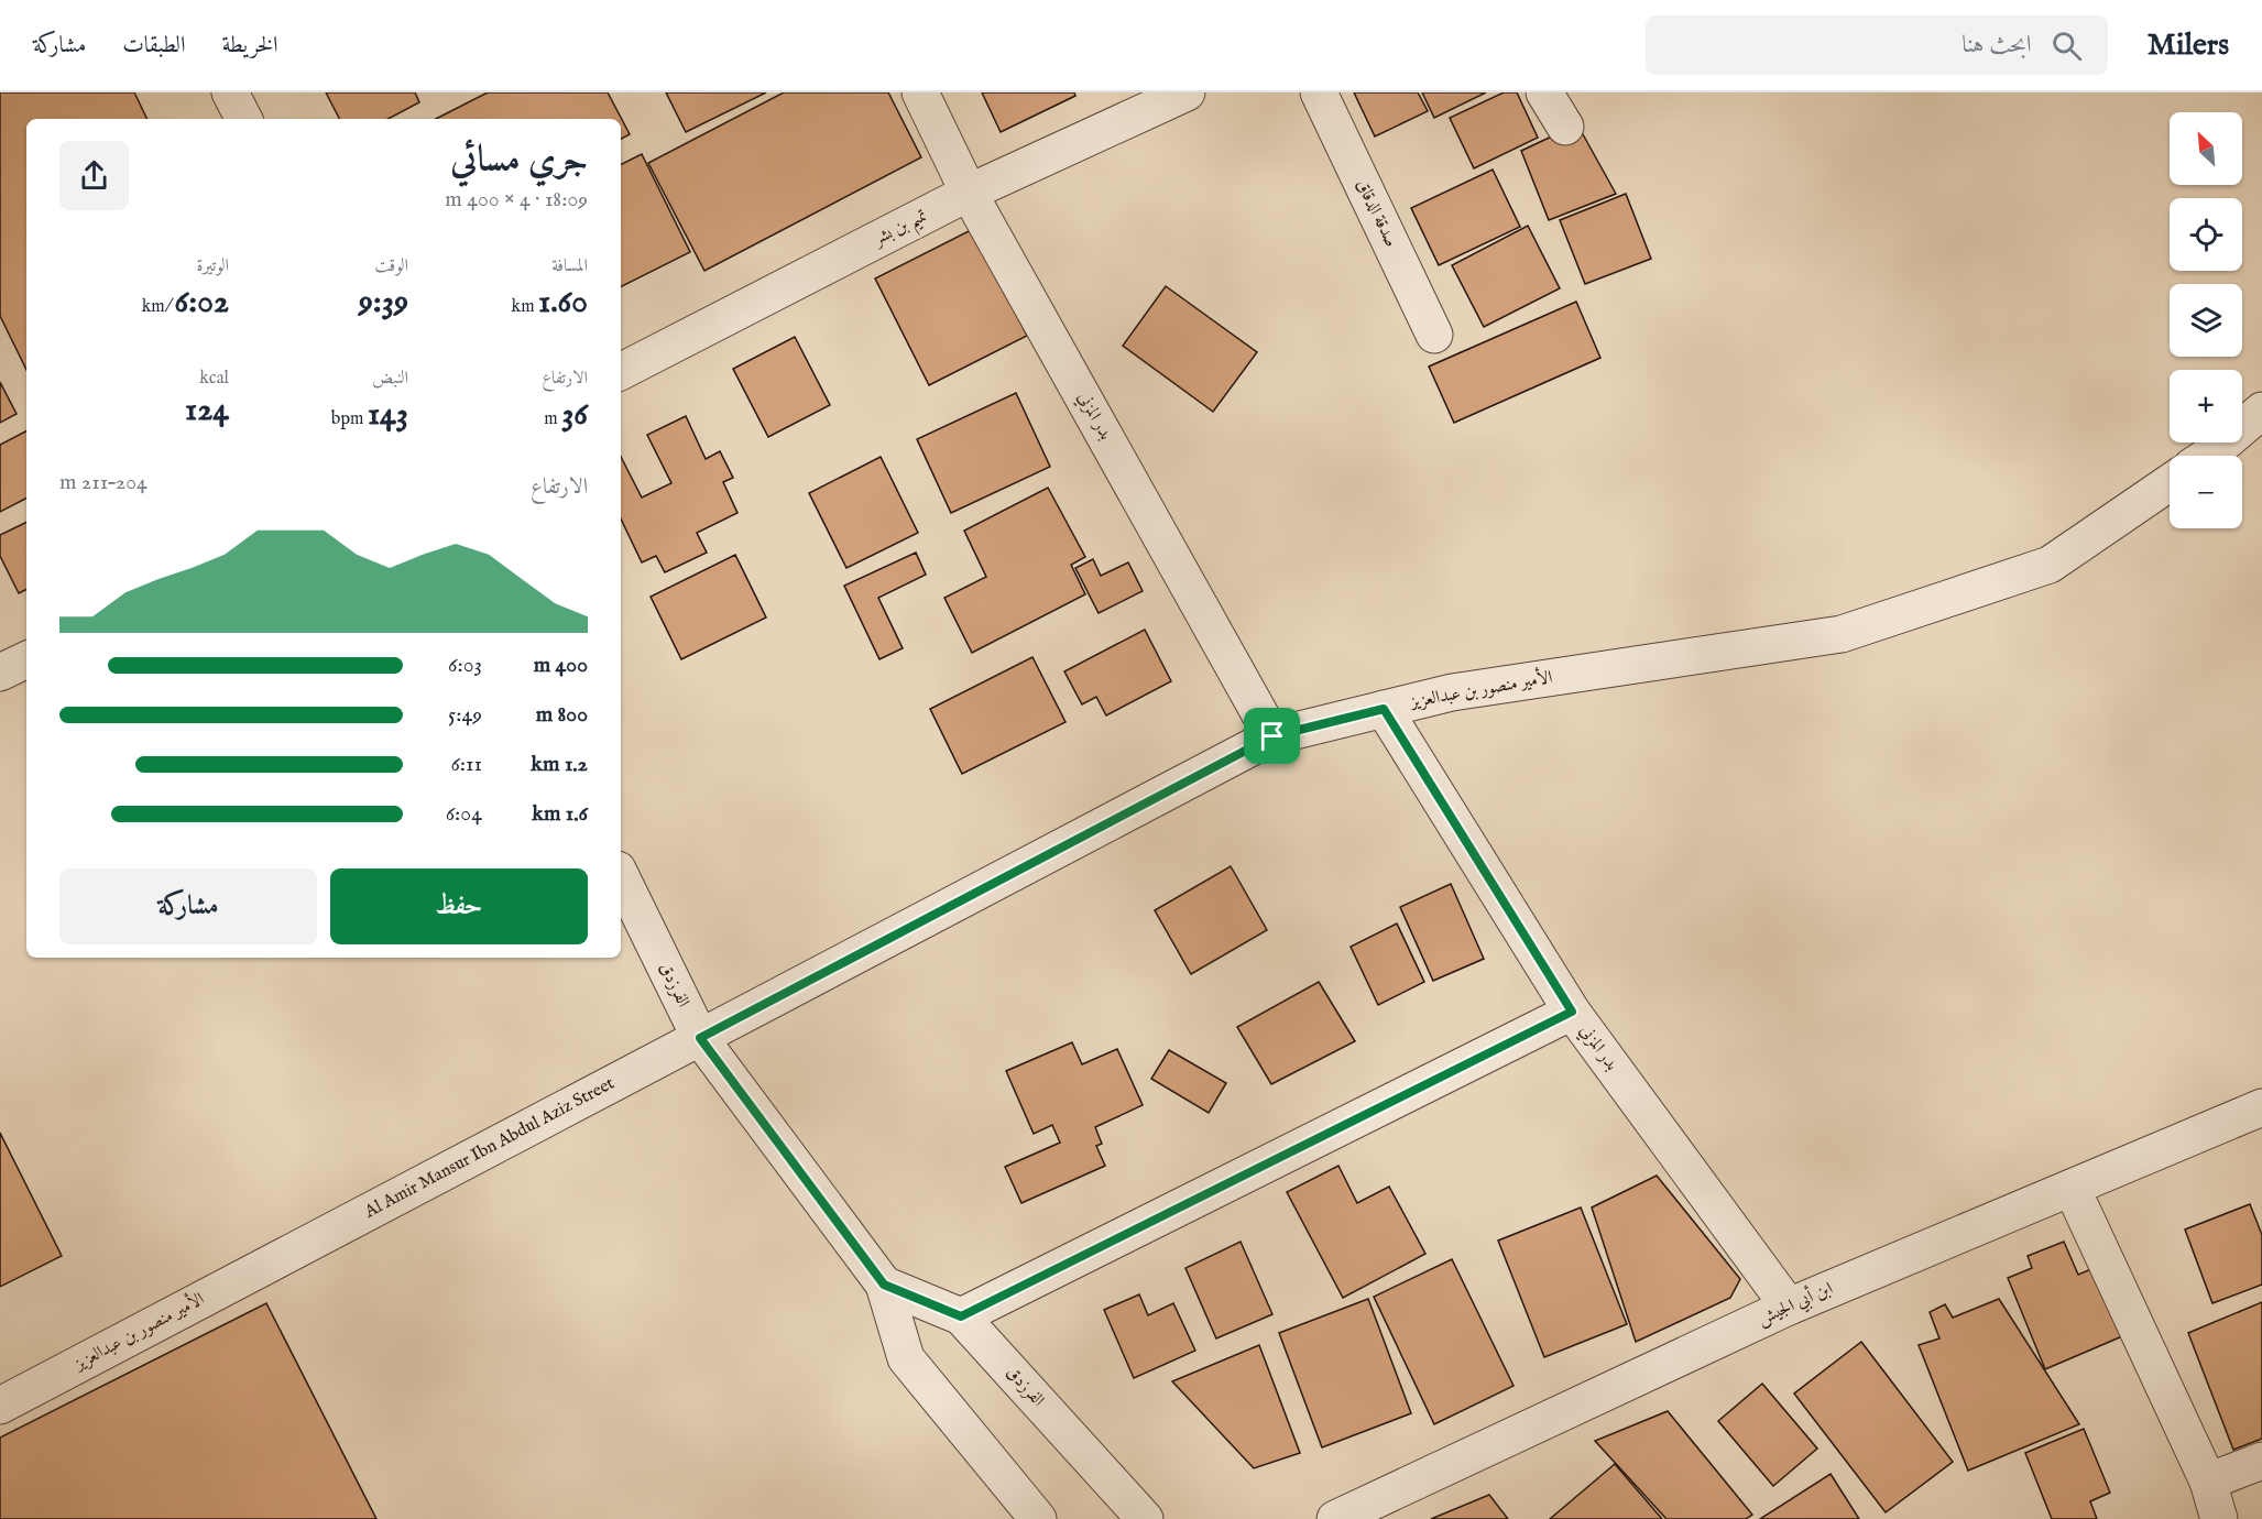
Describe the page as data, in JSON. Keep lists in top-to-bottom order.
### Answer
{
  "streets": {
    "street": [
      "صدقة الدقاق",
      "تميم بن بشر",
      "بدر المزني",
      "الأمير منصور بن عبدالعزيز",
      "الفرزدق",
      "Al Amir Mansur Ibn Abdul Aziz Street",
      "ابن أبي الجيش"
    ]
  },
  "crossings": [
    ["تميم بن بشر", "بدر المزني"],
    ["بدر المزني", "الأمير منصور بن عبدالعزيز"],
    ["بدر المزني", "ابن أبي الجيش"],
    ["الأمير منصور بن عبدالعزيز", "الفرزدق"],
    ["الأمير منصور بن عبدالعزيز", "Al Amir Mansur Ibn Abdul Aziz Street"],
    ["الفرزدق", "Al Amir Mansur Ibn Abdul Aziz Street"]
  ],
  "north": "top left",
  "page": {
    "header": "Milers",
    "search": "ابحث هنا",
    "nav": ["الخريطة", "الطبقات", "مشاركة"],
    "map_buttons": ["+", "−"],
    "heading": ["جري مسائي", "18:09 · 4 × 400 m"],
    "stats": [
      ["المسافة", "1.60 km"],
      ["الوقت", "9:39"],
      ["الوتيرة", "6:02 /km"],
      ["الارتفاع", "36 m"],
      ["النبض", "143 bpm"],
      ["kcal", "124"]
    ],
    "chart": ["الارتفاع", "204–211 m"],
    "list": [
      {
        "name": "400 m",
        "note": "6:03"
      },
      {
        "name": "800 m",
        "note": "5:49"
      },
      {
        "name": "1.2 km",
        "note": "6:11"
      },
      {
        "name": "1.6 km",
        "note": "6:04"
      }
    ],
    "buttons": ["حفظ", "مشاركة"]
  }
}
